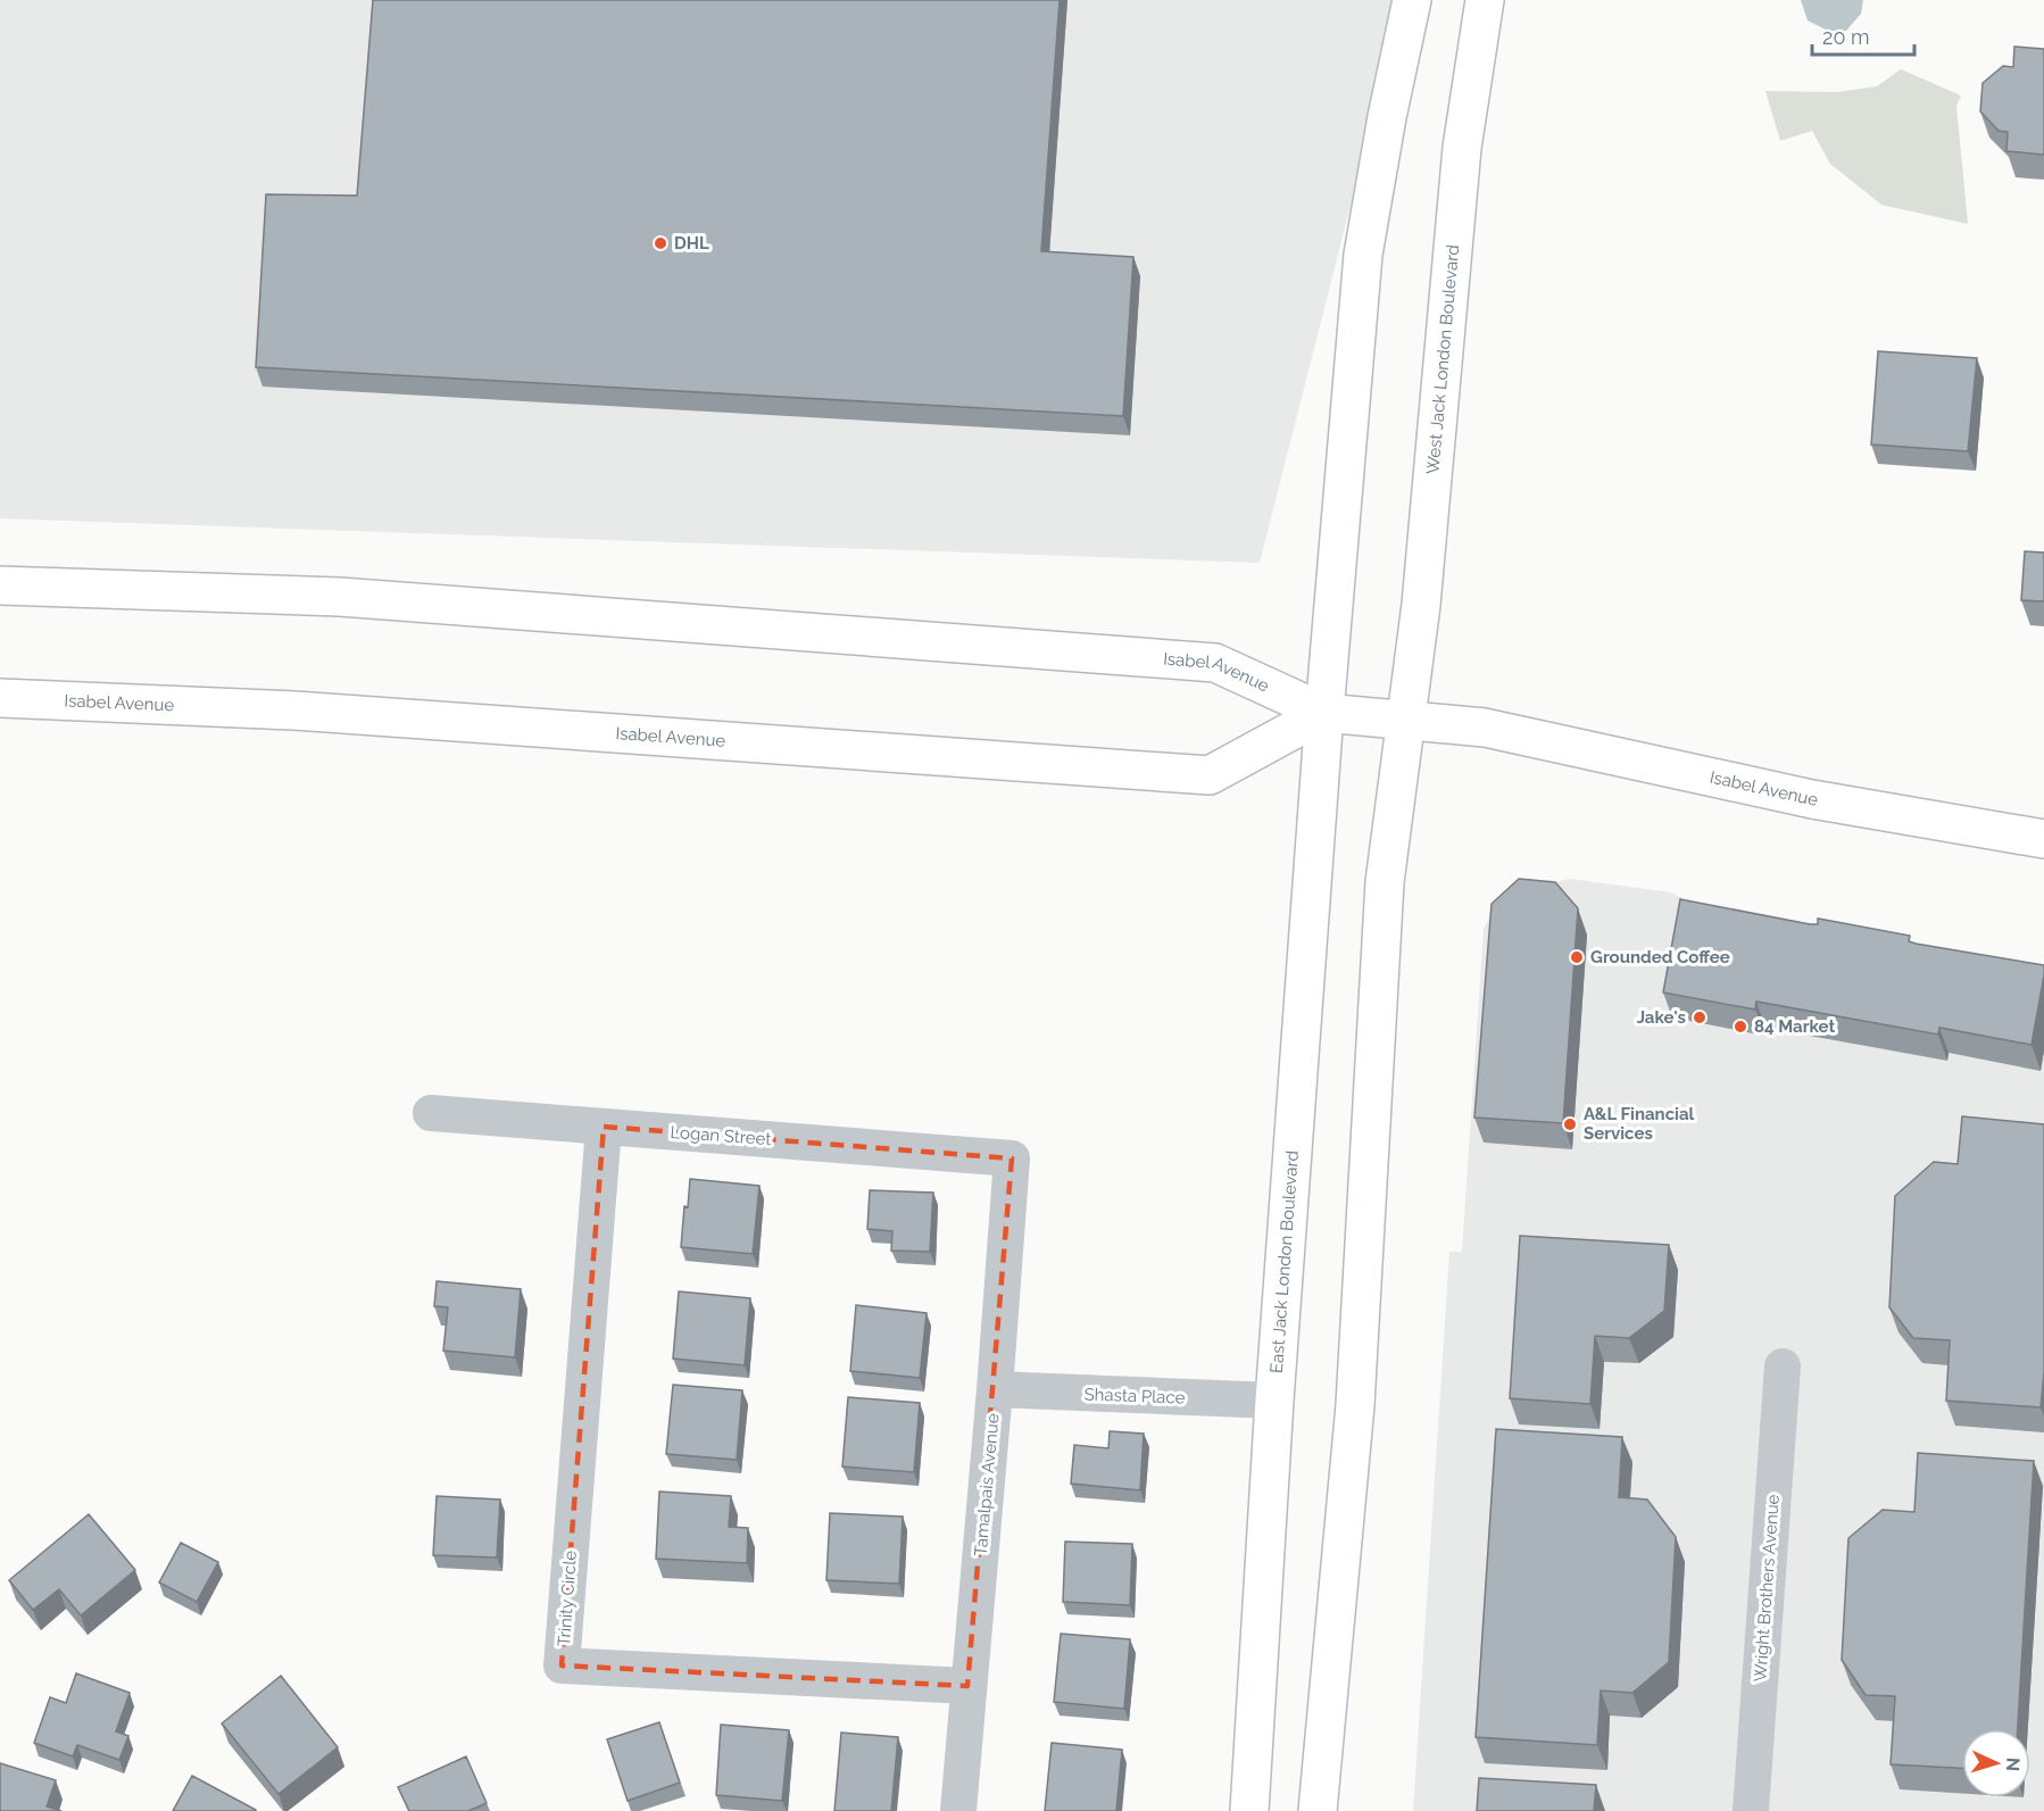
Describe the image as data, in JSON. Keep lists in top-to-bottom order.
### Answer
{
  "streets": {
    "main road": ["West Jack London Boulevard", "Isabel Avenue", "East Jack London Boulevard"],
    "street": [
      "Logan Street",
      "Shasta Place",
      "Tamalpais Avenue",
      "Wright Brothers Avenue",
      "Trinity Circle"
    ]
  },
  "crossings": [
    ["West Jack London Boulevard", "Isabel Avenue"],
    ["Isabel Avenue", "East Jack London Boulevard"],
    ["Logan Street", "Tamalpais Avenue"],
    ["Logan Street", "Trinity Circle"],
    ["East Jack London Boulevard", "Shasta Place"],
    ["Shasta Place", "Tamalpais Avenue"],
    ["Tamalpais Avenue", "Trinity Circle"]
  ],
  "places": [
    "DHL",
    "Grounded Coffee",
    "Jake's",
    "84 Market",
    "A&L Financial Services"
  ],
  "scale_bar": "20 m",
  "north": "right"
}
